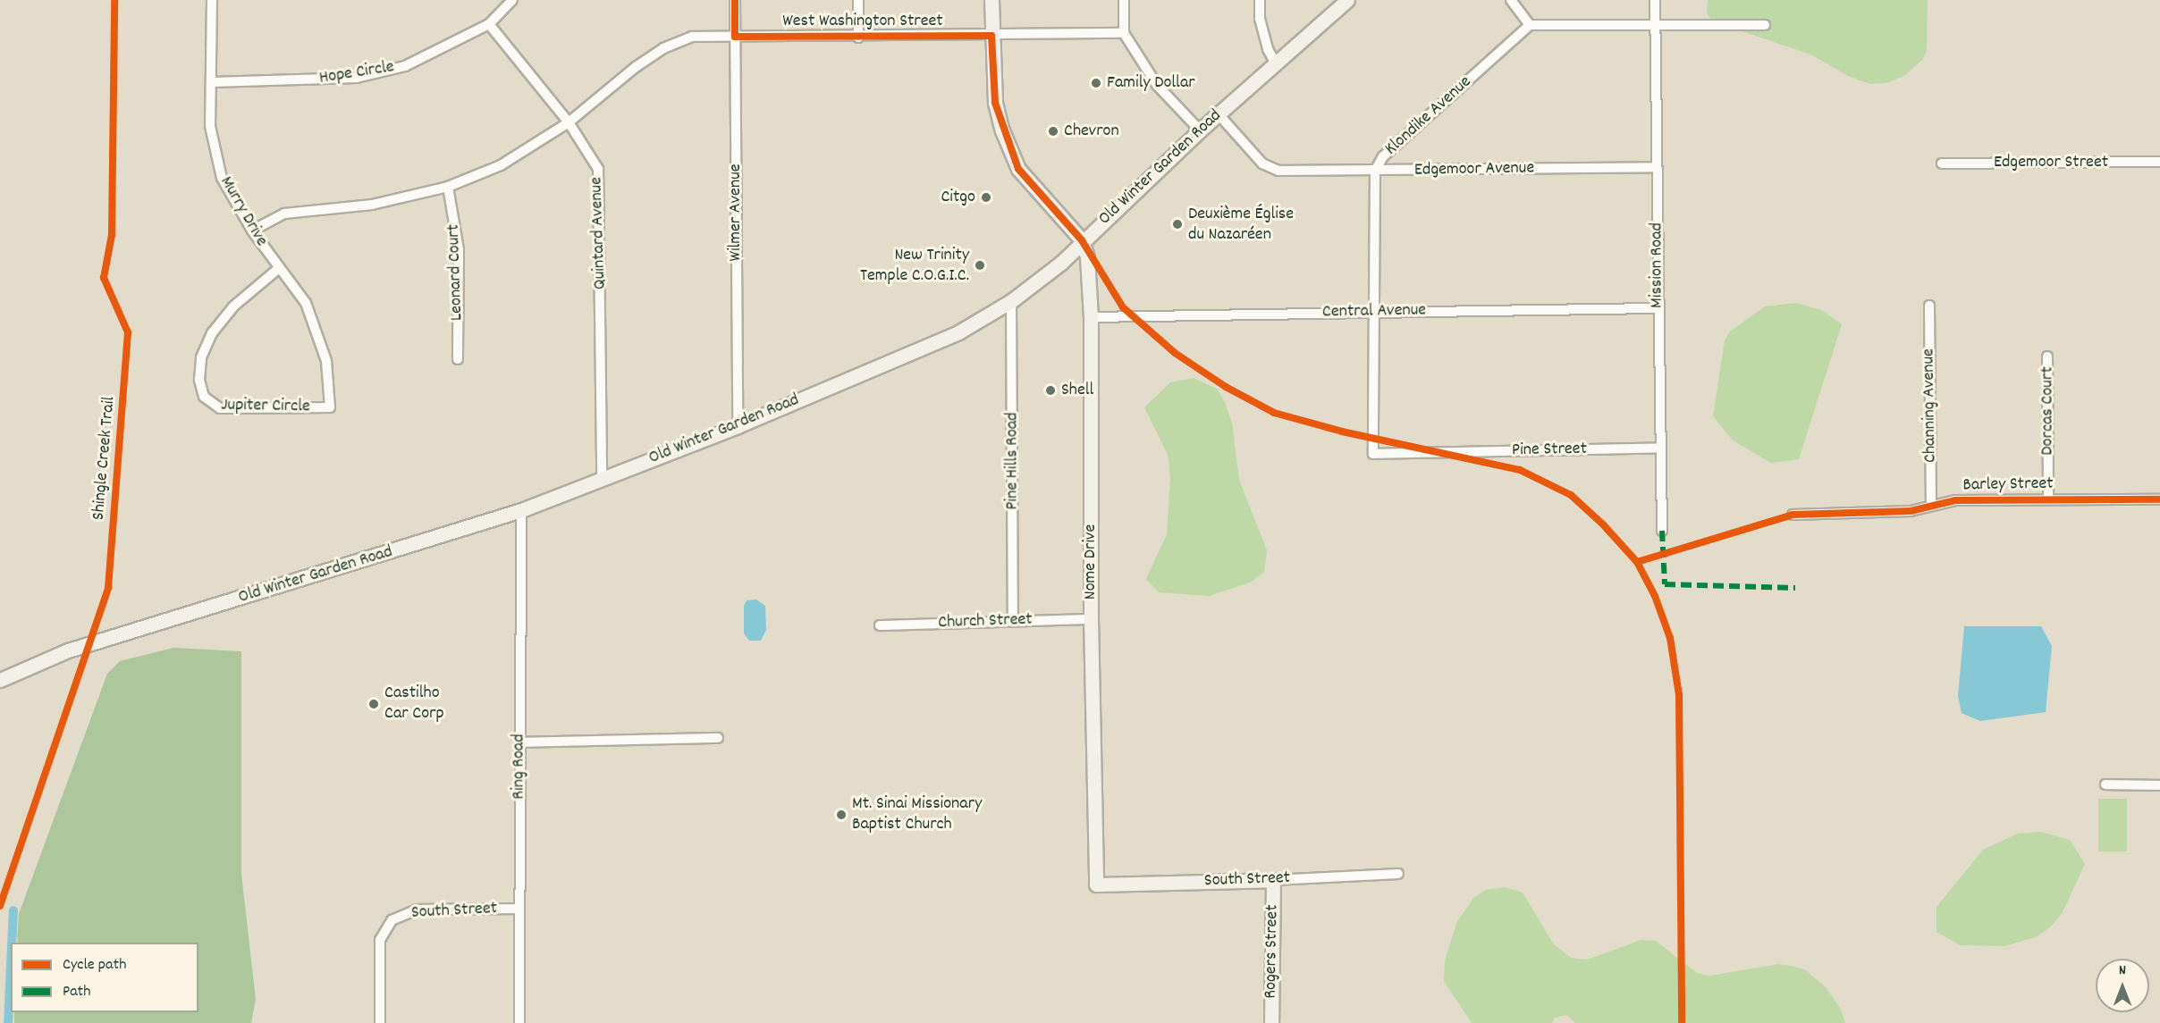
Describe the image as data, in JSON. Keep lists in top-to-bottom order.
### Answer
{
  "streets": {
    "main road": [
      "Old Winter Garden Road",
      "Nome Drive",
      "South Street",
      "Rogers Street"
    ],
    "street": [
      "West Washington Street",
      "Hope Circle",
      "Klondike Avenue",
      "Edgemoor Street",
      "Edgemoor Avenue",
      "Murry Drive",
      "Wilmer Avenue",
      "Quintard Avenue",
      "Mission Road",
      "Leonard Court",
      "Central Avenue",
      "Channing Avenue",
      "Jupiter Circle",
      "Dorcas Court",
      "Pine Street",
      "Pine Hills Road",
      "Barley Street",
      "Church Street",
      "Ring Road"
    ],
    "cycle path": ["Shingle Creek Trail"]
  },
  "crossings": [
    ["West Washington Street", "Murry Drive"],
    ["West Washington Street", "Wilmer Avenue"],
    ["West Washington Street", "Quintard Avenue"],
    ["West Washington Street", "Leonard Court"],
    ["Hope Circle", "Murry Drive"],
    ["Hope Circle", "Quintard Avenue"],
    ["Klondike Avenue", "Edgemoor Avenue"],
    ["Klondike Avenue", "Central Avenue"],
    ["Klondike Avenue", "Pine Street"],
    ["Old Winter Garden Road", "Edgemoor Avenue"],
    ["Old Winter Garden Road", "Wilmer Avenue"],
    ["Old Winter Garden Road", "Quintard Avenue"],
    ["Old Winter Garden Road", "Pine Hills Road"],
    ["Old Winter Garden Road", "Nome Drive"],
    ["Old Winter Garden Road", "Ring Road"],
    ["Edgemoor Avenue", "Mission Road"],
    ["Murry Drive", "Jupiter Circle"],
    ["Mission Road", "Central Avenue"],
    ["Mission Road", "Pine Street"],
    ["Central Avenue", "Nome Drive"],
    ["Channing Avenue", "Barley Street"],
    ["Dorcas Court", "Barley Street"],
    ["Pine Hills Road", "Church Street"],
    ["Nome Drive", "Church Street"],
    ["Nome Drive", "South Street"],
    ["Ring Road", "South Street"],
    ["South Street", "Rogers Street"]
  ],
  "places": [
    "Family Dollar",
    "Chevron",
    "Citgo",
    "Deuxième Église du Nazaréen",
    "New Trinity Temple C.O.G.I.C.",
    "Shell",
    "Castilho Car Corp",
    "Mt. Sinai Missionary Baptist Church"
  ],
  "legend": ["Cycle path", "Path"],
  "north": "top"
}
